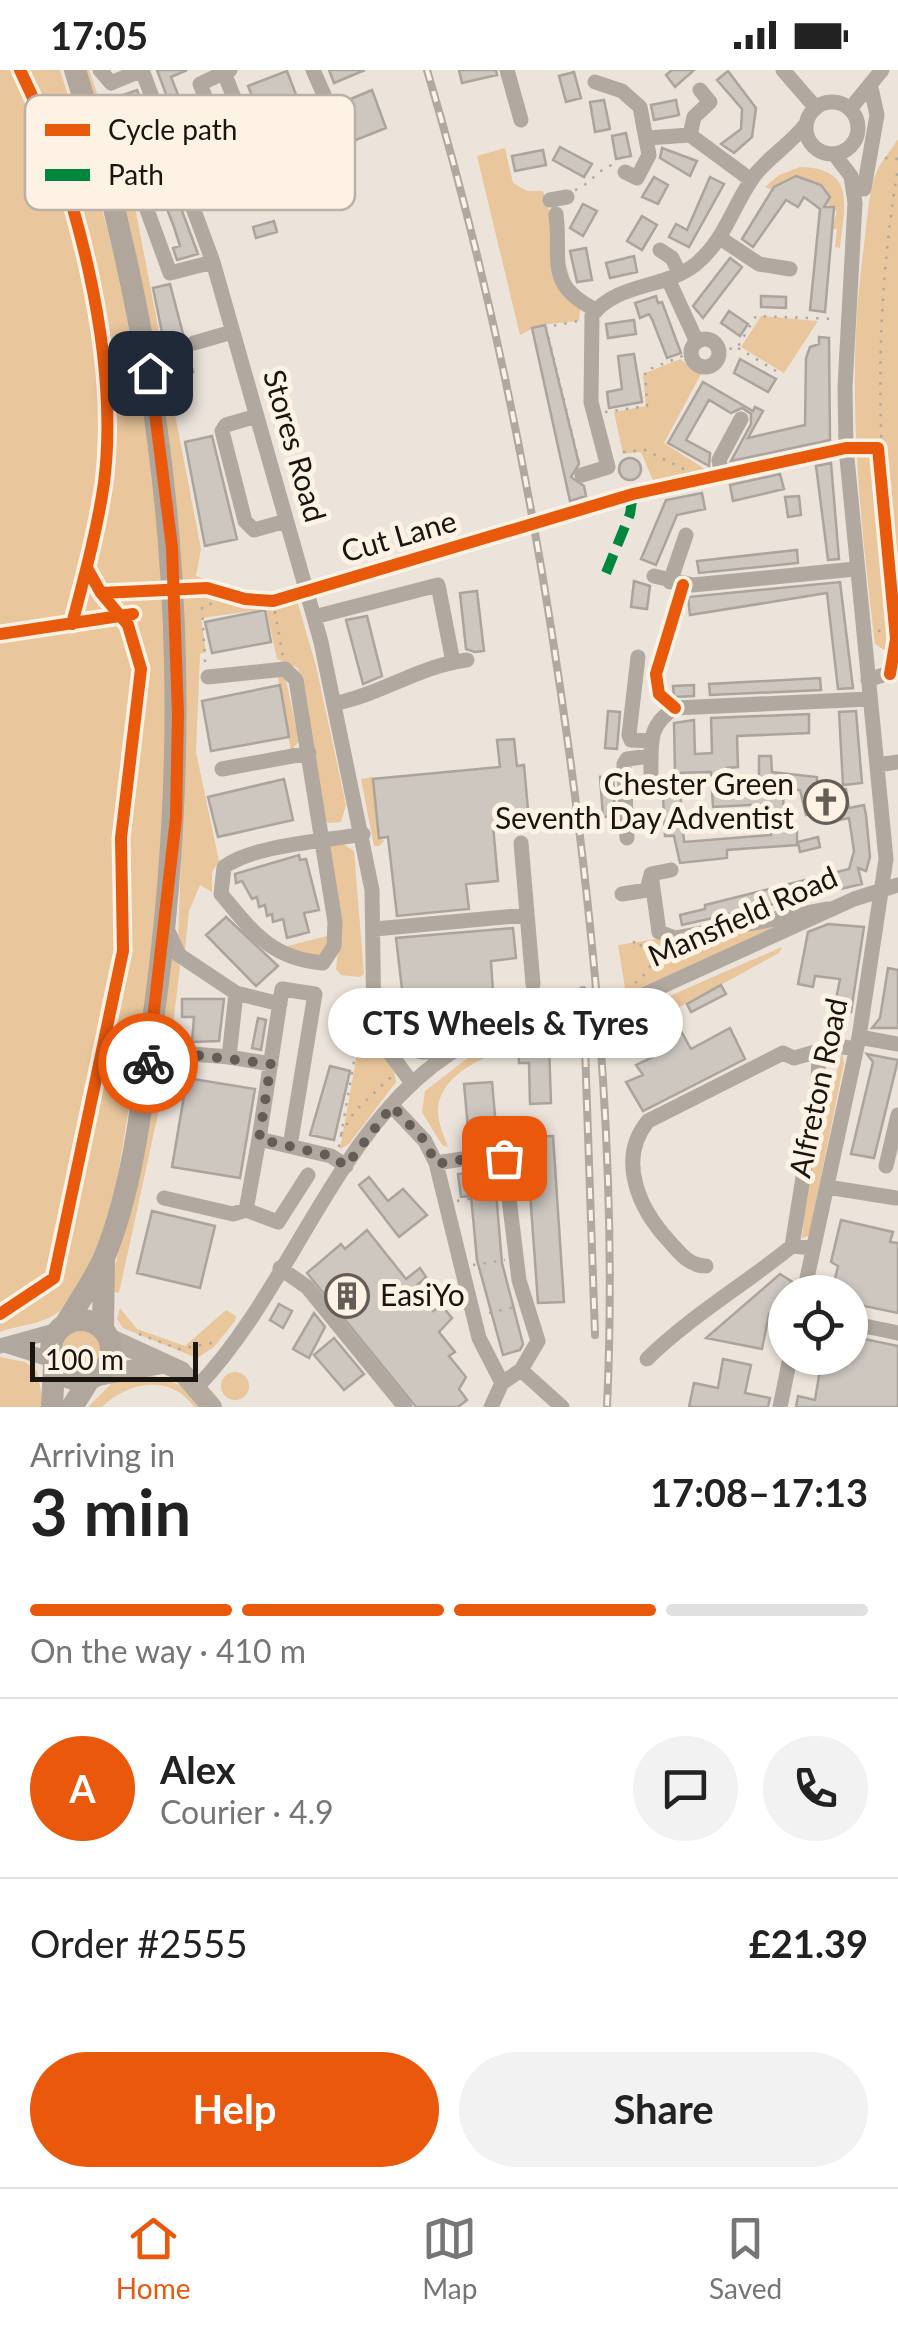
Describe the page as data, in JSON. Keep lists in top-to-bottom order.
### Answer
{
  "streets": {
    "street": [
      "Stores Road",
      "Cut Lane",
      "Mansfield Road",
      "Alfreton Road"
    ]
  },
  "crossings": [
    ["Stores Road", "Cut Lane"],
    ["Mansfield Road", "Alfreton Road"]
  ],
  "places": {
    "church": ["Chester Green Seventh Day Adventist"],
    "other": ["CTS Wheels & Tyres"],
    "building": ["EasiYo"]
  },
  "legend": ["Cycle path", "Path"],
  "scale_bar": "100 m",
  "page": {
    "status": "17:05",
    "bubble": "CTS Wheels & Tyres",
    "scale": "100 m",
    "heading": ["3 min", "Arriving in", "17:08–17:13"],
    "panel": [
      "Alex",
      "Courier · 4.9",
      "Order #2555",
      "£21.39"
    ],
    "bar": "On the way · 410 m",
    "round": "A",
    "buttons": ["Help", "Share"],
    "tabs": ["Home", "Map", "Saved"]
  }
}
